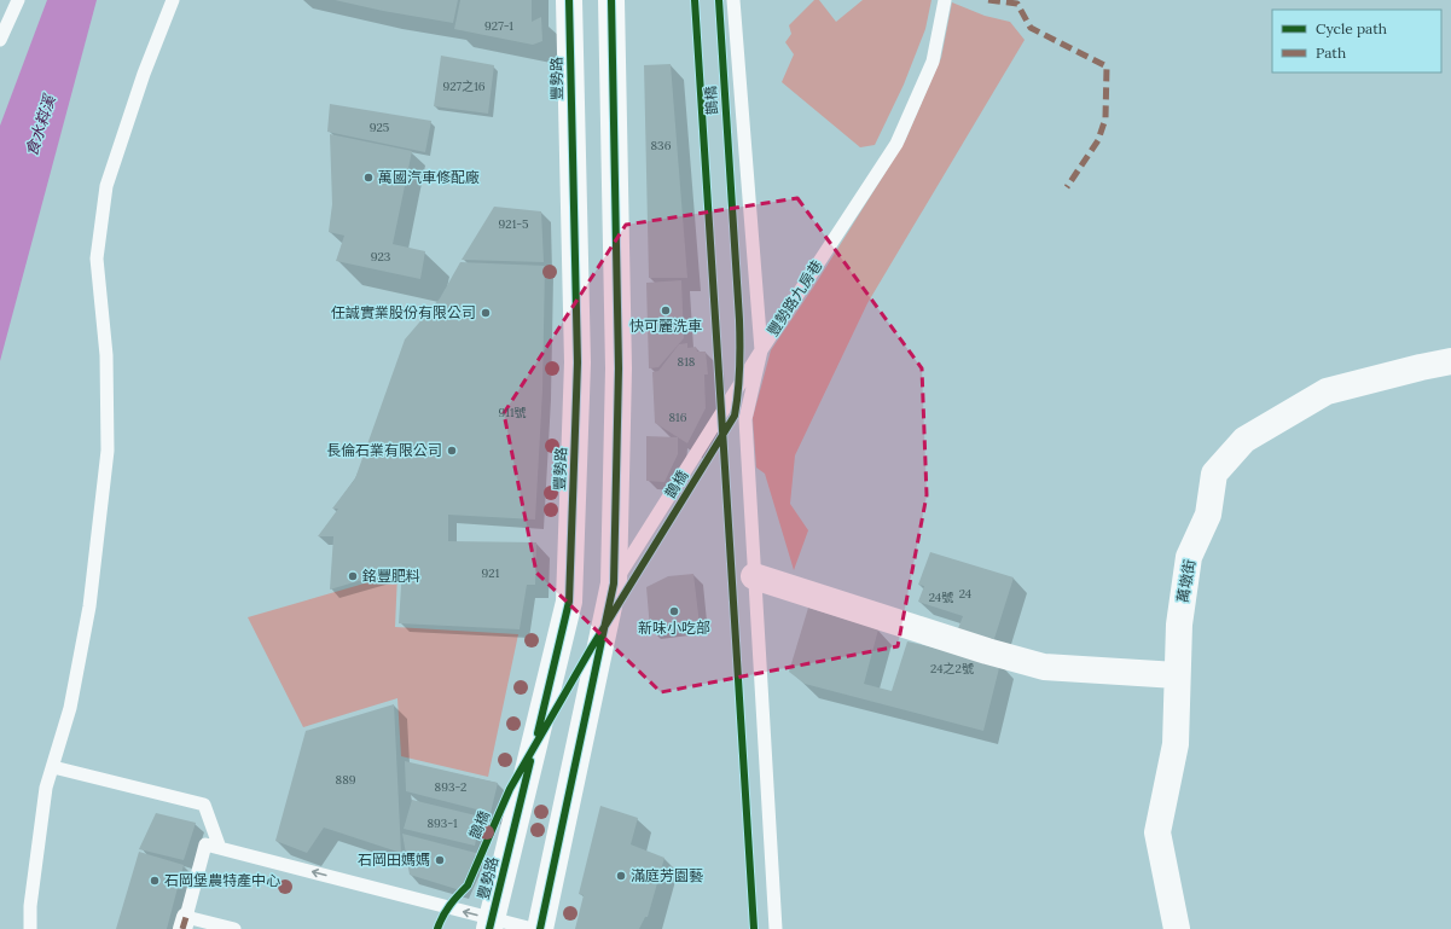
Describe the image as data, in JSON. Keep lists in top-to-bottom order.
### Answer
{
  "streets": {
    "main road": ["豐勢路", "萬墩街"],
    "lane": ["豐勢路九房巷"],
    "cycle path": ["鵲橋"]
  },
  "water": ["食水嵙溪"],
  "places": [
    "萬國汽車修配廠",
    "快可麗洗車",
    "任誠實業股份有限公司",
    "長倫石業有限公司",
    "銘豐肥料",
    "新味小吃部",
    "石岡田媽媽",
    "滿庭芳園藝",
    "石岡堡農特產中心"
  ],
  "house_numbers": [
    "927-1",
    "927之16",
    "925",
    "836",
    "921-5",
    "923",
    "818",
    "911號",
    "816",
    "921",
    "24",
    "24號",
    "24之2號",
    "889",
    "893-2",
    "893-1"
  ],
  "legend": ["Cycle path", "Path"]
}
